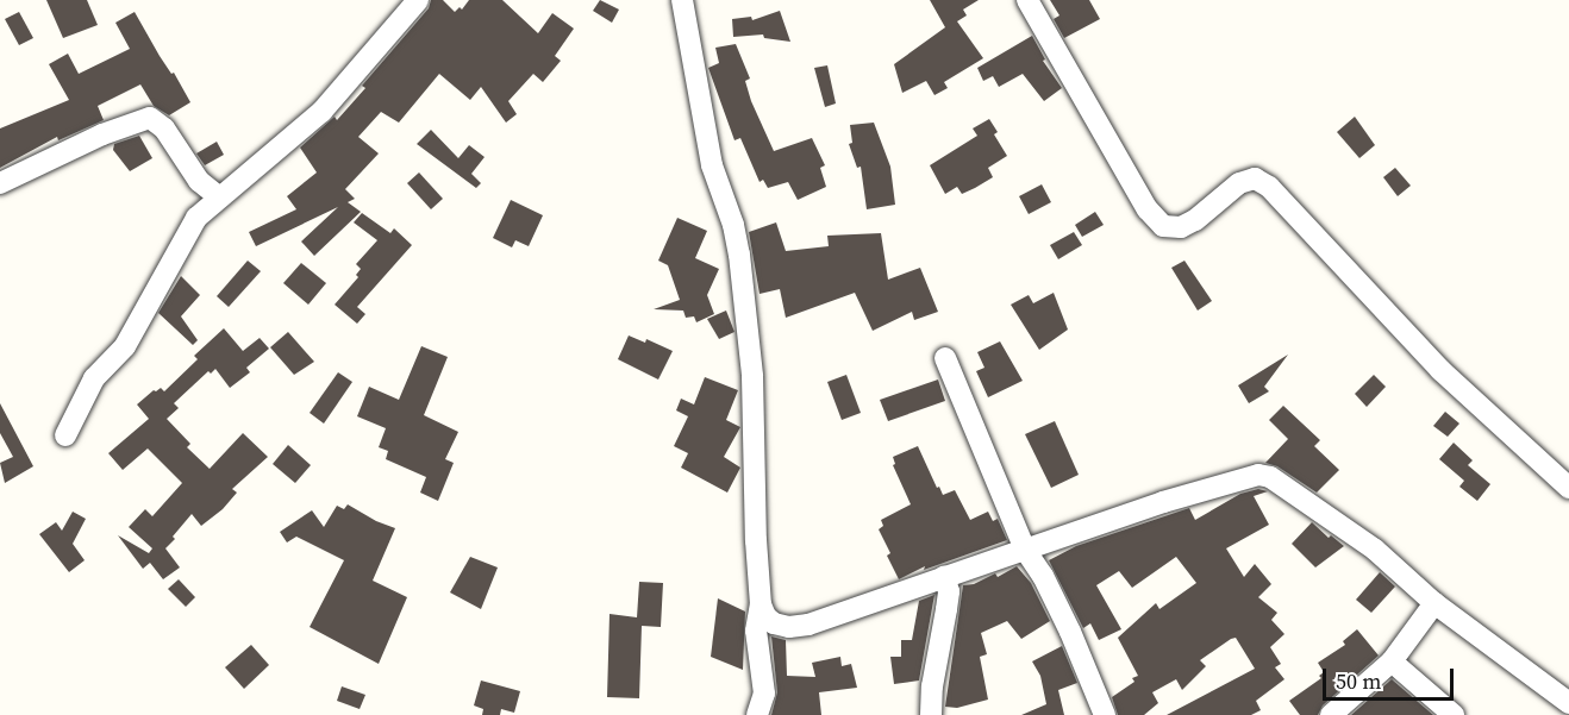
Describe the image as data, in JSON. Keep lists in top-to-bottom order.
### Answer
{
  "scale_bar": "50 m"
}
